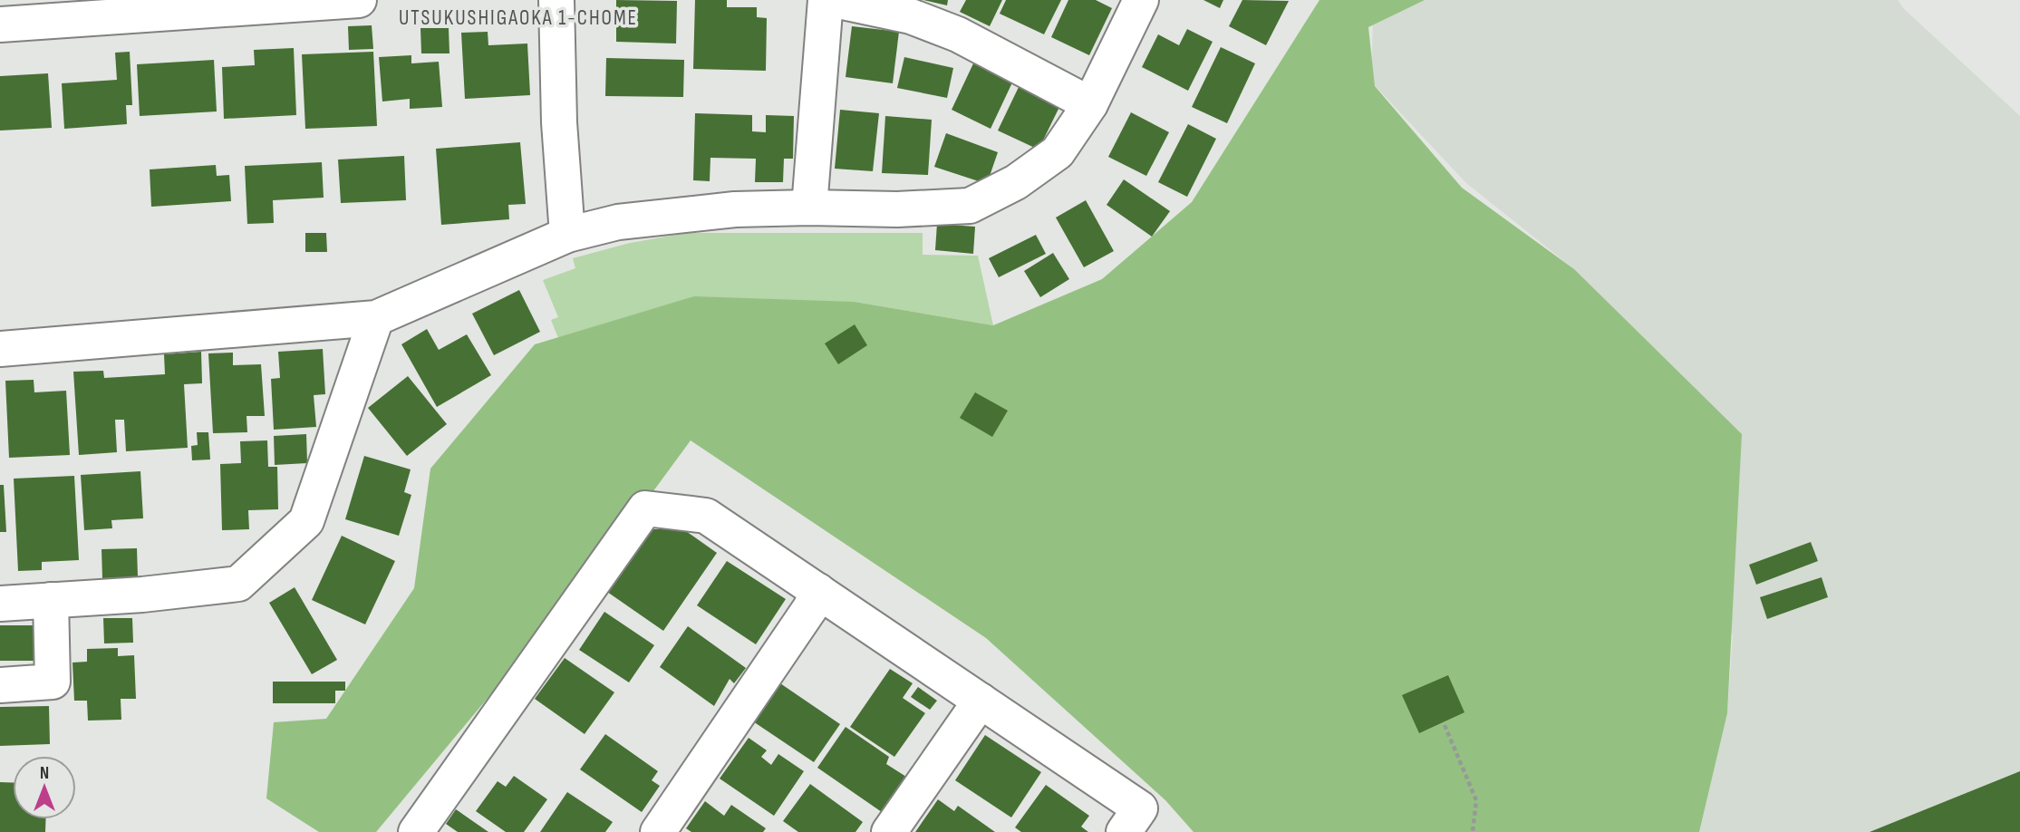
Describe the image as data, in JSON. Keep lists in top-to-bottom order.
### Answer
{
  "districts": ["UTSUKUSHIGAOKA 1-CHOME"],
  "north": "top"
}
